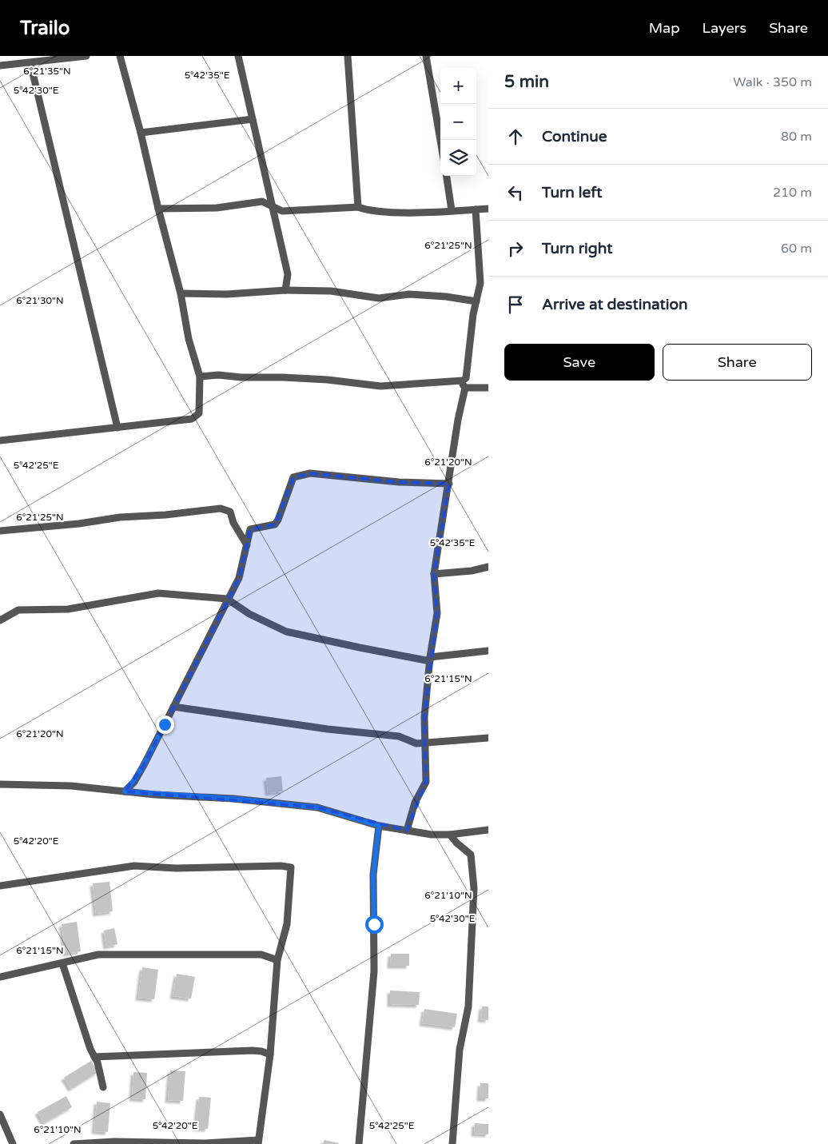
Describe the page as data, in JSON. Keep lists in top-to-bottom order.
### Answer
{
  "page": {
    "header": "Trailo",
    "nav": ["Map", "Layers", "Share"],
    "heading": ["5 min", "Walk · 350 m"],
    "map_buttons": ["+", "−"],
    "list": [
      ["Continue", "80 m"],
      ["Turn left", "210 m"],
      ["Turn right", "60 m"],
      "Arrive at destination"
    ],
    "buttons": ["Save", "Share"]
  },
  "coordinates": [
    "6°21'35\"N",
    "5°42'35\"E",
    "5°42'30\"E",
    "6°21'25\"N",
    "6°21'30\"N",
    "6°21'20\"N",
    "5°42'25\"E",
    "6°21'15\"N",
    "5°42'20\"E",
    "6°21'10\"N"
  ]
}
